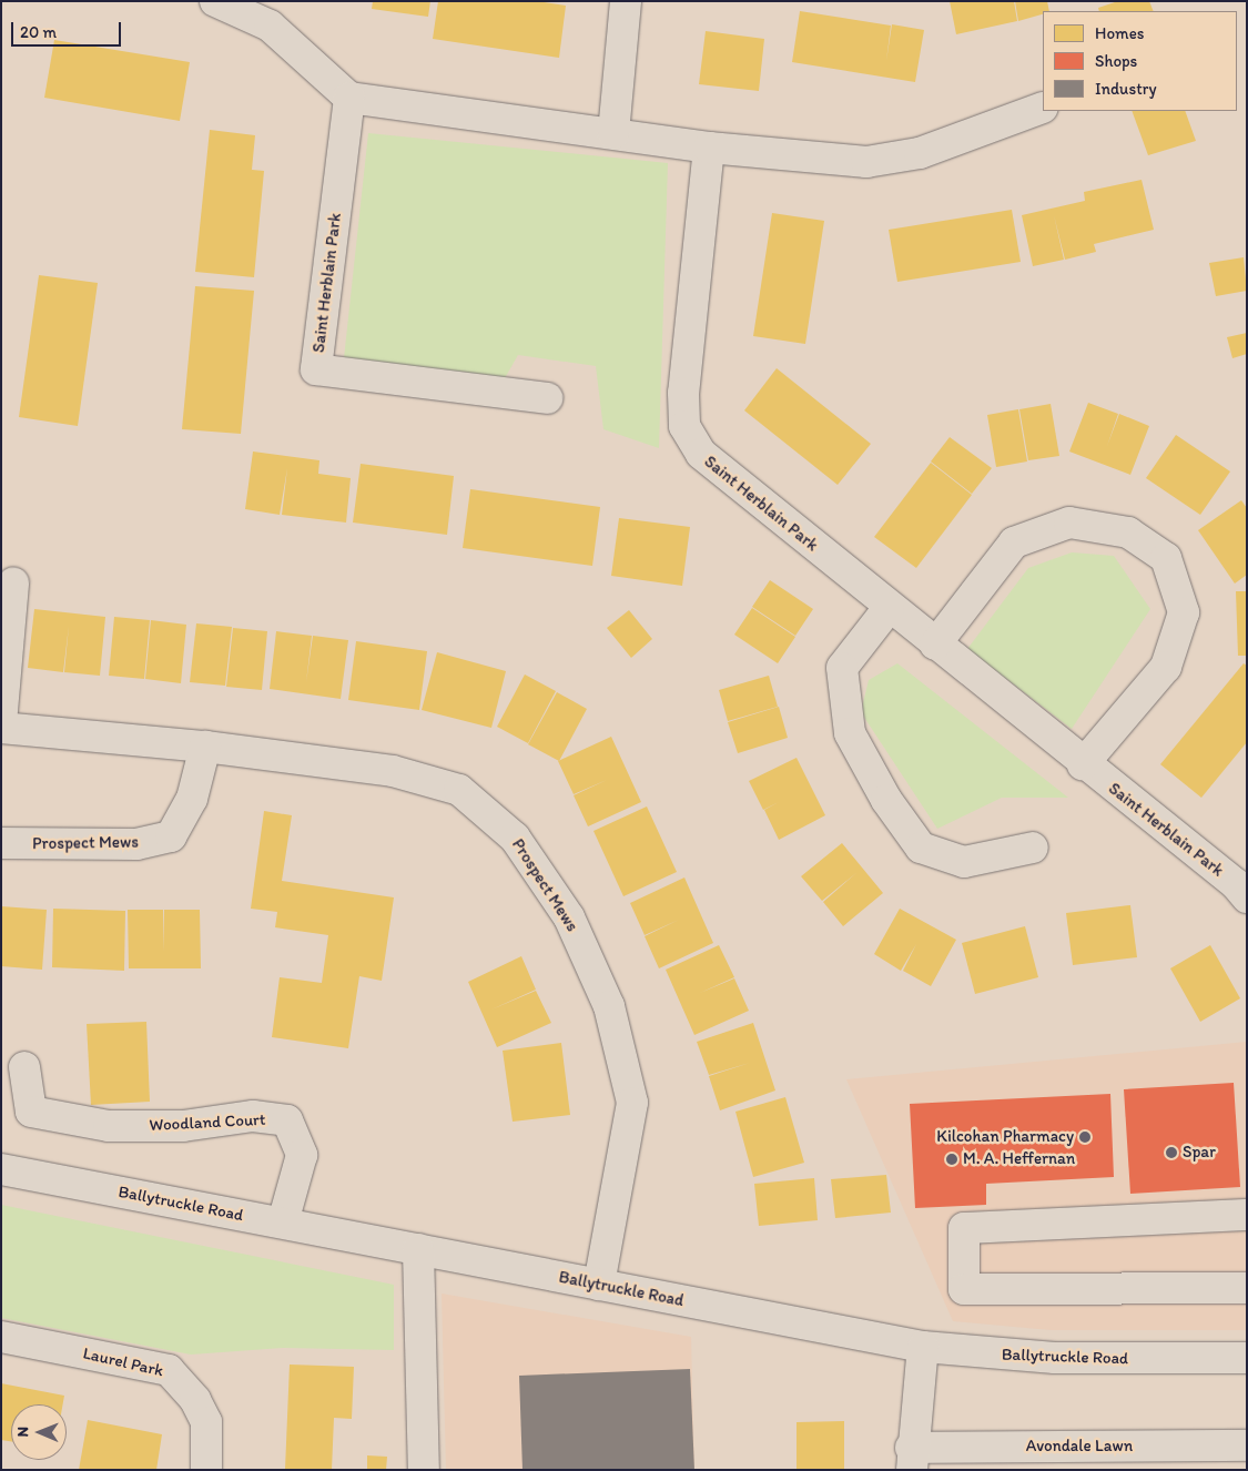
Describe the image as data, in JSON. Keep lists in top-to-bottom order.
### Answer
{
  "streets": {
    "street": [
      "Saint Herblain Park",
      "Prospect Mews",
      "Woodland Court",
      "Ballytruckle Road",
      "Laurel Park",
      "Avondale Lawn"
    ]
  },
  "crossings": [
    ["Prospect Mews", "Ballytruckle Road"],
    ["Woodland Court", "Ballytruckle Road"]
  ],
  "places": ["Kilcohan Pharmacy", "Spar", "M. A. Heffernan"],
  "legend": ["Homes", "Shops", "Industry"],
  "scale_bar": "20 m",
  "north": "left"
}
